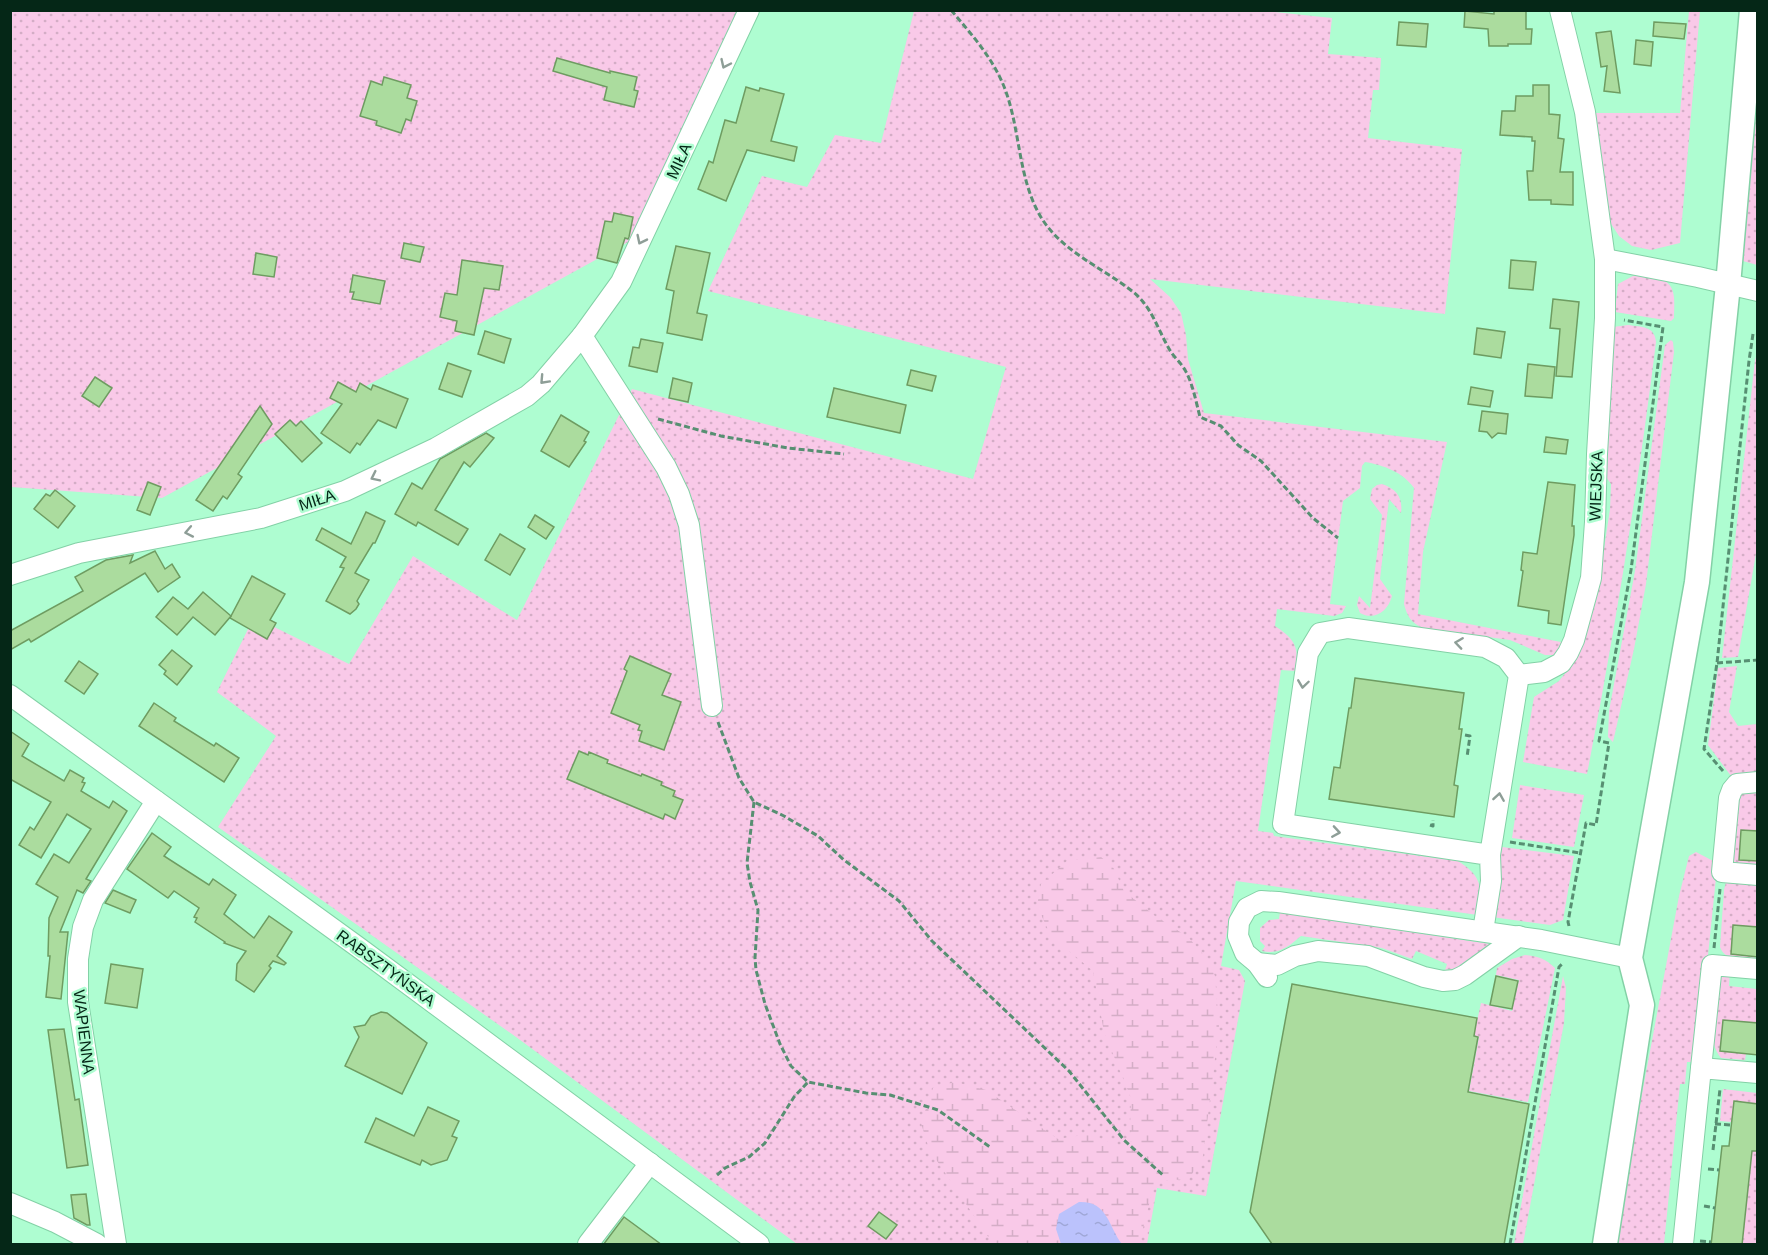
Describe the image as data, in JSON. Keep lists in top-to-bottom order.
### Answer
{
  "streets": {
    "street": [
      "MIŁA",
      "WIEJSKA",
      "RABSZTYŃSKA",
      "WAPIENNA"
    ]
  },
  "crossings": [
    ["RABSZTYŃSKA", "WAPIENNA"]
  ],
  "one_way": ["MIŁA"]
}
